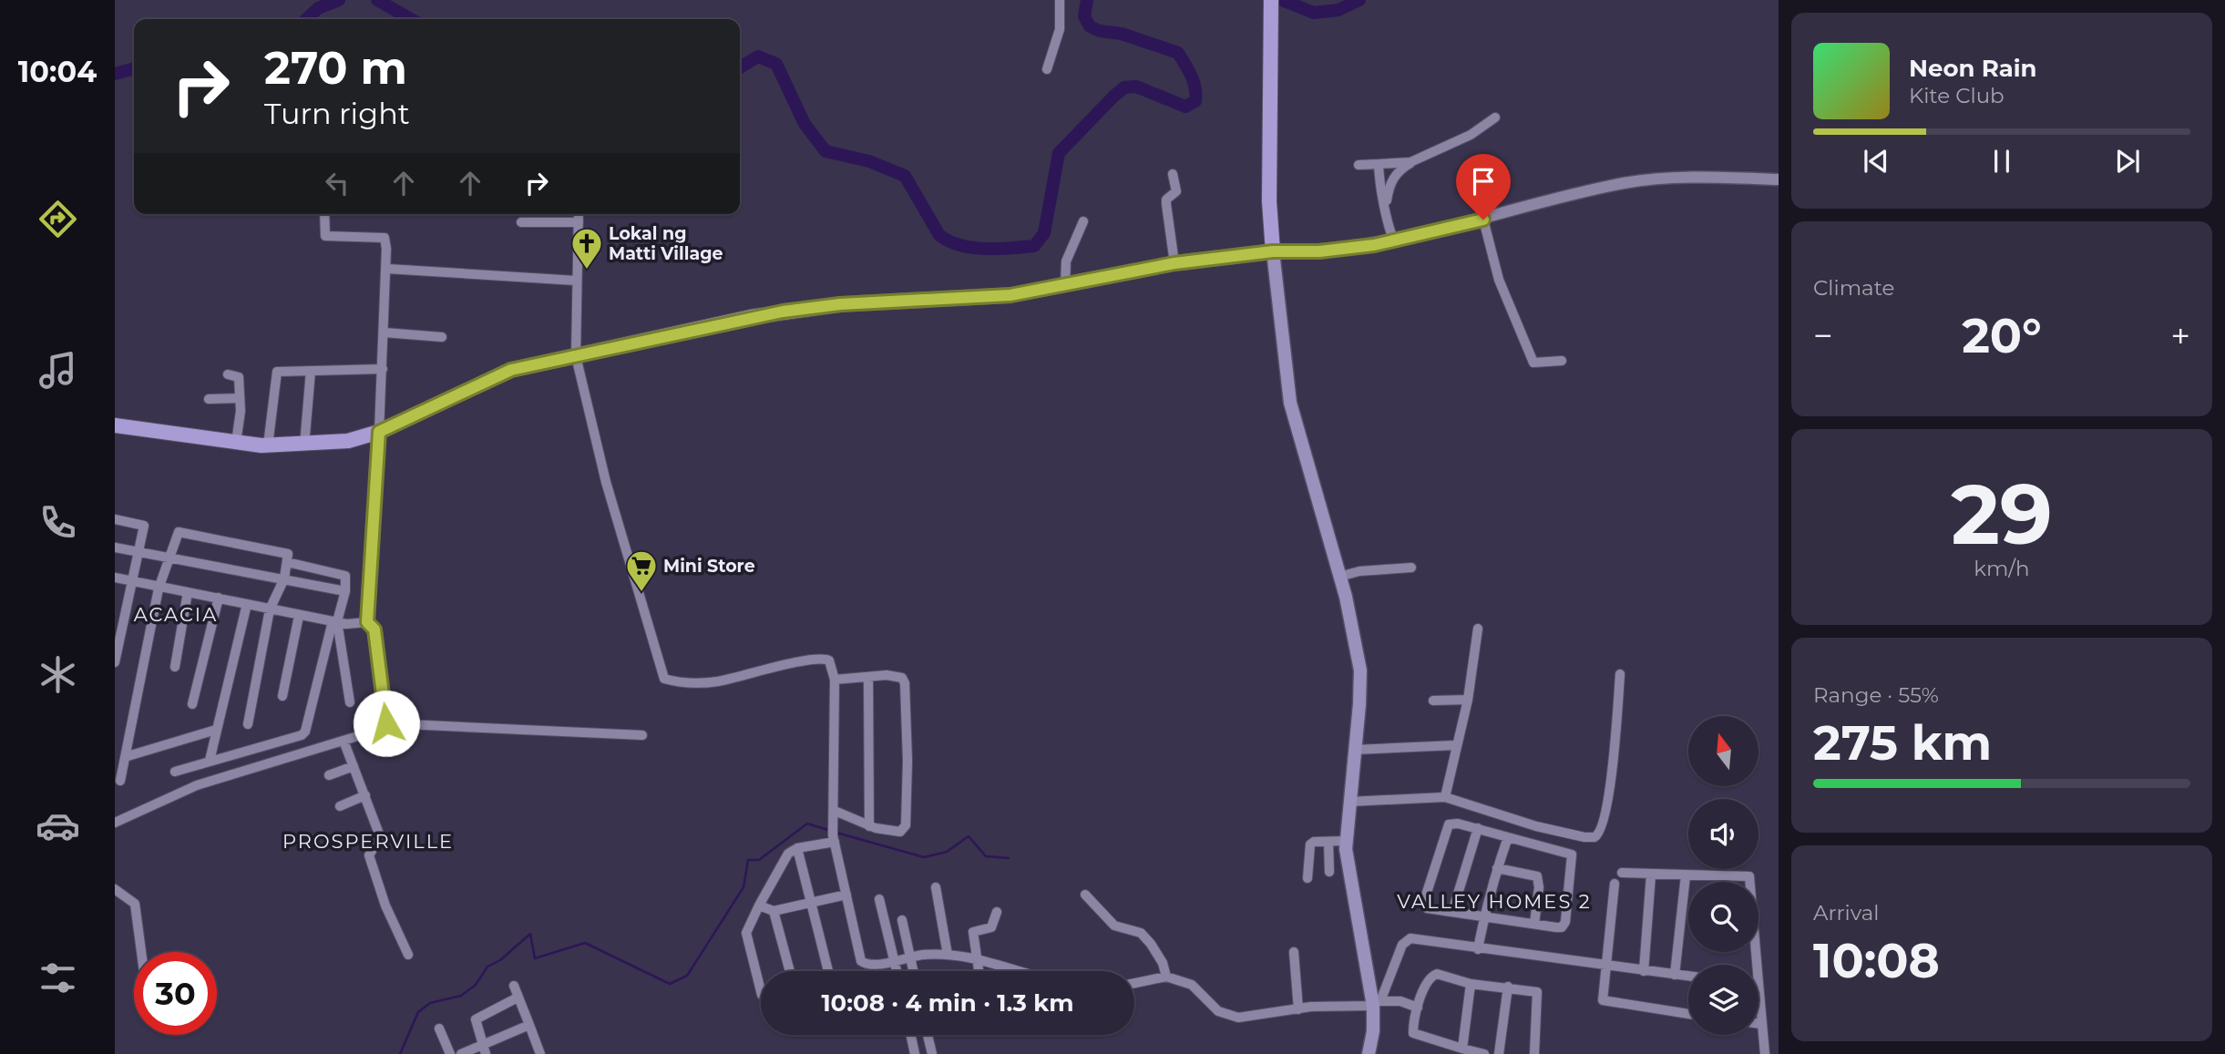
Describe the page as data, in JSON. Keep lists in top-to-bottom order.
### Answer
{
  "districts": ["ACACIA", "PROSPERVILLE", "VALLEY HOMES 2"],
  "places": {
    "church": ["Lokal ng Matti Village"],
    "supermarket": ["Mini Store"]
  },
  "north": "top",
  "page": {
    "tabs": "10:04",
    "turn": ["270 m", "Turn right"],
    "song": ["Neon Rain", "Kite Club"],
    "tile": [
      "Climate",
      ["29", "km/h"],
      ["Range · 55%", "275 km"],
      ["Arrival", "10:08"]
    ],
    "heat": ["−", "20°", "+"],
    "limit": "30",
    "trip": "10:08 · 4 min · 1.3 km"
  }
}
